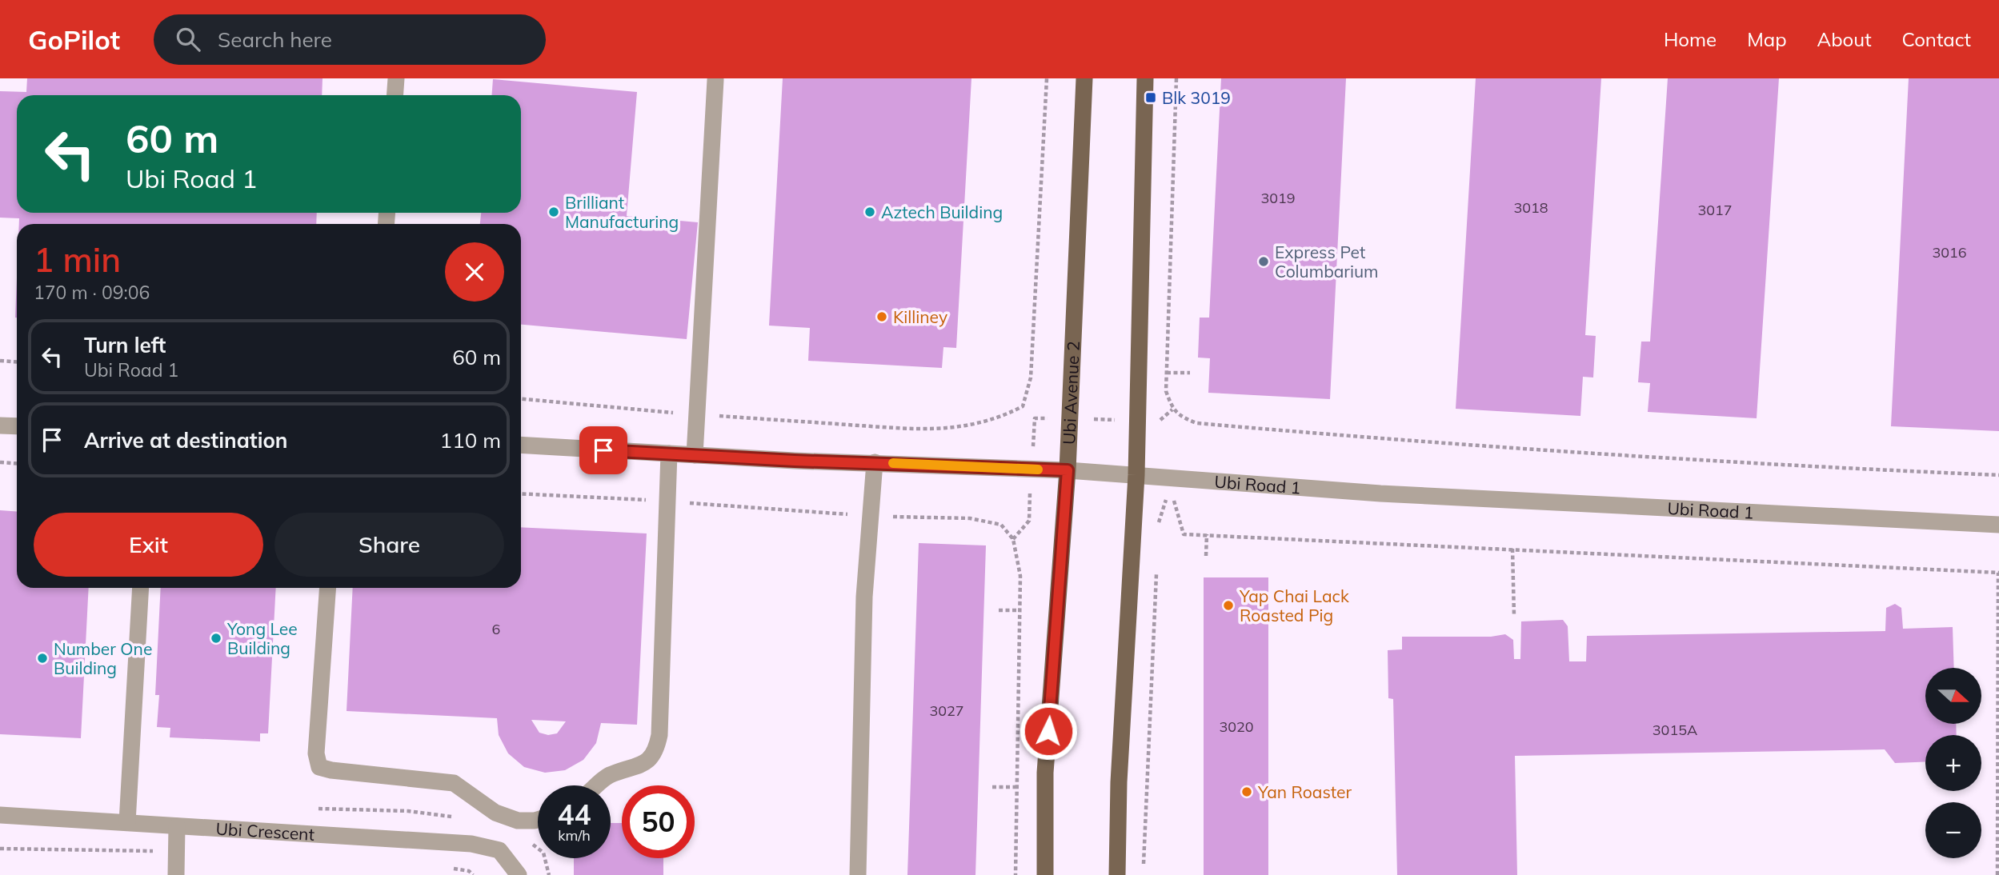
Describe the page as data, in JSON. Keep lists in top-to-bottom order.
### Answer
{
  "streets": {
    "main road": ["Ubi Avenue 2"],
    "street": ["Ubi Road 1", "Ubi Crescent"]
  },
  "crossings": [
    ["Ubi Avenue 2", "Ubi Road 1"]
  ],
  "places": {
    "transit": ["Blk 3019"],
    "other": [
      "Brilliant Manufacturing",
      "Aztech Building",
      "Express Pet Columbarium",
      "Killiney",
      "Yap Chai Lack Roasted Pig",
      "Yong Lee Building",
      "Number One Building",
      "Yan Roaster"
    ]
  },
  "house_numbers": [
    "3019",
    "3018",
    "3017",
    "3016",
    "6",
    "3027",
    "3020",
    "3015A"
  ],
  "north": "right",
  "page": {
    "header": "GoPilot",
    "search": "Search here",
    "nav": [
      "Home",
      "Map",
      "About",
      "Contact"
    ],
    "turn": ["60 m", "Ubi Road 1"],
    "heading": ["1 min", "170 m · 09:06"],
    "list": [
      {
        "name": "Turn left",
        "note": "Ubi Road 1",
        "value": "60 m"
      },
      {
        "name": "Arrive at destination",
        "value": "110 m"
      }
    ],
    "buttons": ["Exit", "Share"],
    "map_buttons": ["+", "−"],
    "speed": "44 km/h",
    "limit": "50"
  }
}
